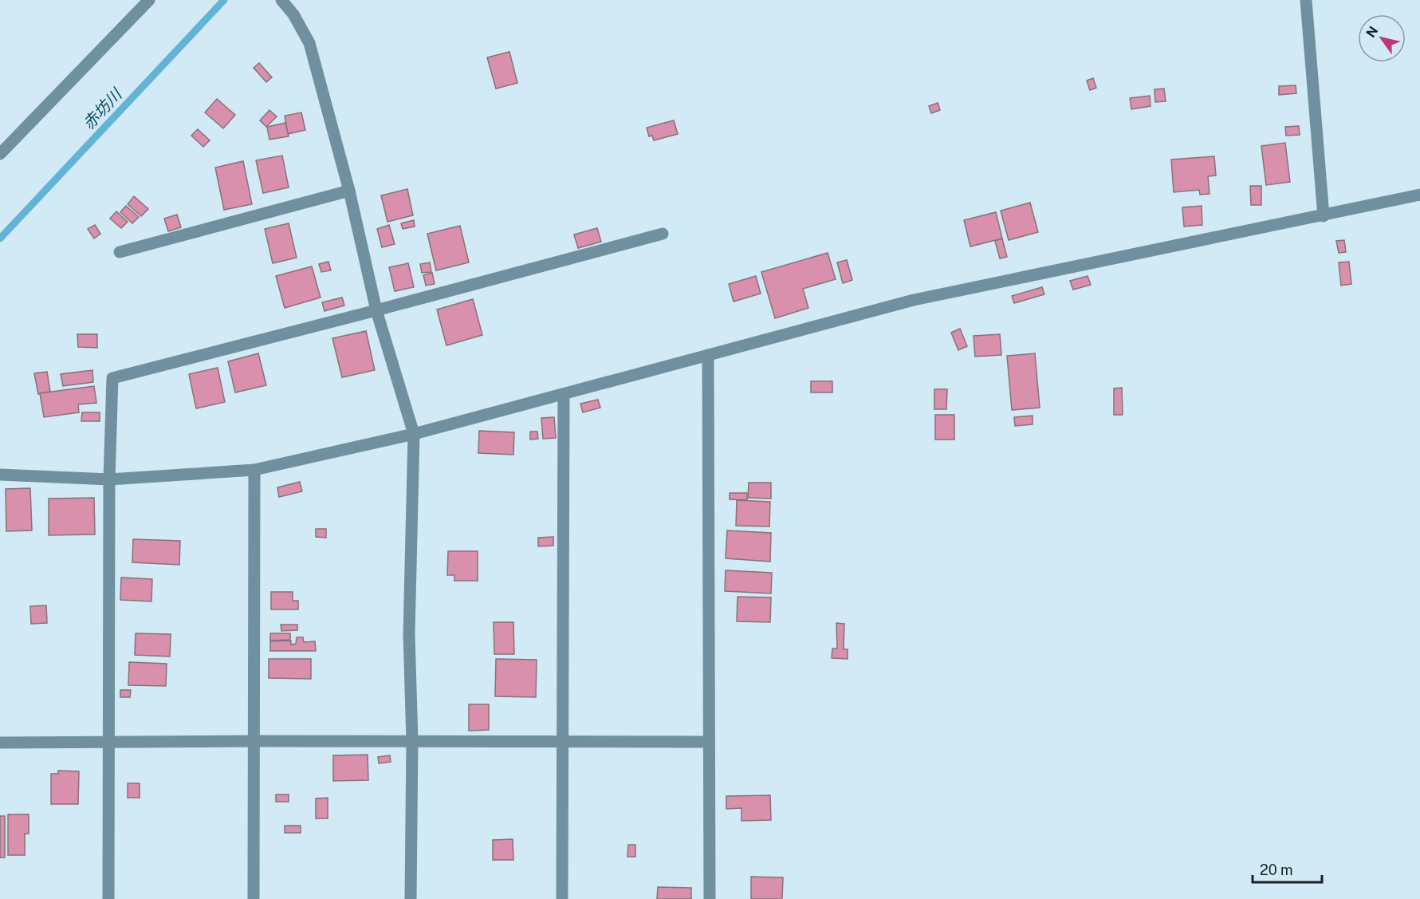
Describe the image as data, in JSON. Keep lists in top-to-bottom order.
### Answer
{
  "water": ["赤坊川"],
  "scale_bar": "20 m",
  "north": "top left"
}
